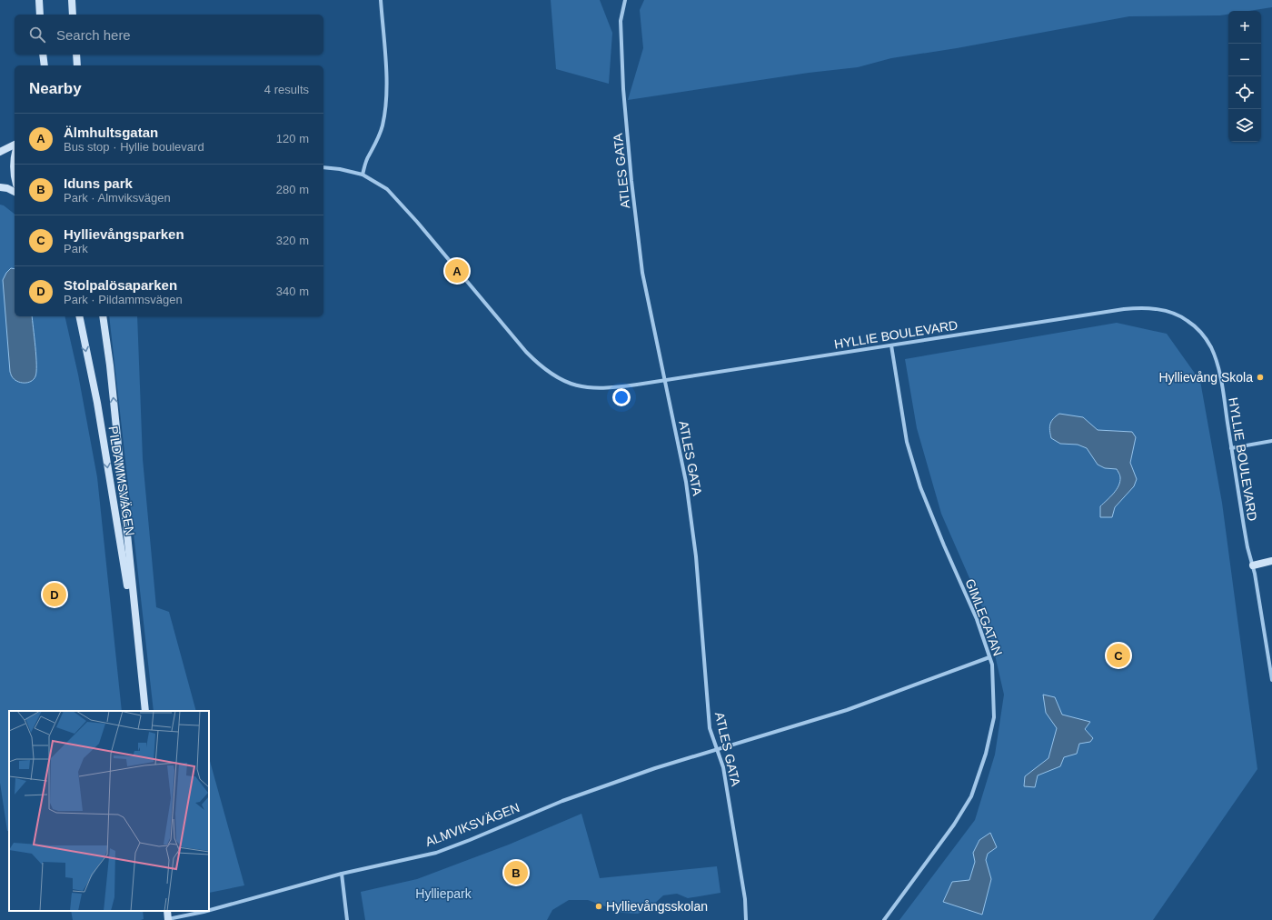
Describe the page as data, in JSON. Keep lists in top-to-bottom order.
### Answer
{
  "streets": {
    "main road": ["PILDAMMSVÄGEN"],
    "street": [
      "ATLES GATA",
      "HYLLIE BOULEVARD",
      "GIMLEGATAN",
      "ALMVIKSVÄGEN"
    ]
  },
  "crossings": [
    ["ATLES GATA", "HYLLIE BOULEVARD"],
    ["ATLES GATA", "ALMVIKSVÄGEN"],
    ["HYLLIE BOULEVARD", "GIMLEGATAN"],
    ["GIMLEGATAN", "ALMVIKSVÄGEN"]
  ],
  "parks": ["Hylliepark"],
  "places": ["Hyllievång Skola", "Hyllievångsskolan"],
  "page": {
    "map_buttons": ["+", "−"],
    "search": "Search here",
    "heading": ["Nearby", "4 results"],
    "list": [
      {
        "mark": "A",
        "name": "Älmhultsgatan",
        "note": "Bus stop · Hyllie boulevard",
        "value": "120 m"
      },
      {
        "mark": "B",
        "name": "Iduns park",
        "note": "Park · Almviksvägen",
        "value": "280 m"
      },
      {
        "mark": "C",
        "name": "Hyllievångsparken",
        "note": "Park",
        "value": "320 m"
      },
      {
        "mark": "D",
        "name": "Stolpalösaparken",
        "note": "Park · Pildammsvägen",
        "value": "340 m"
      }
    ],
    "pins": [
      "A",
      "D",
      "C",
      "B"
    ]
  }
}
